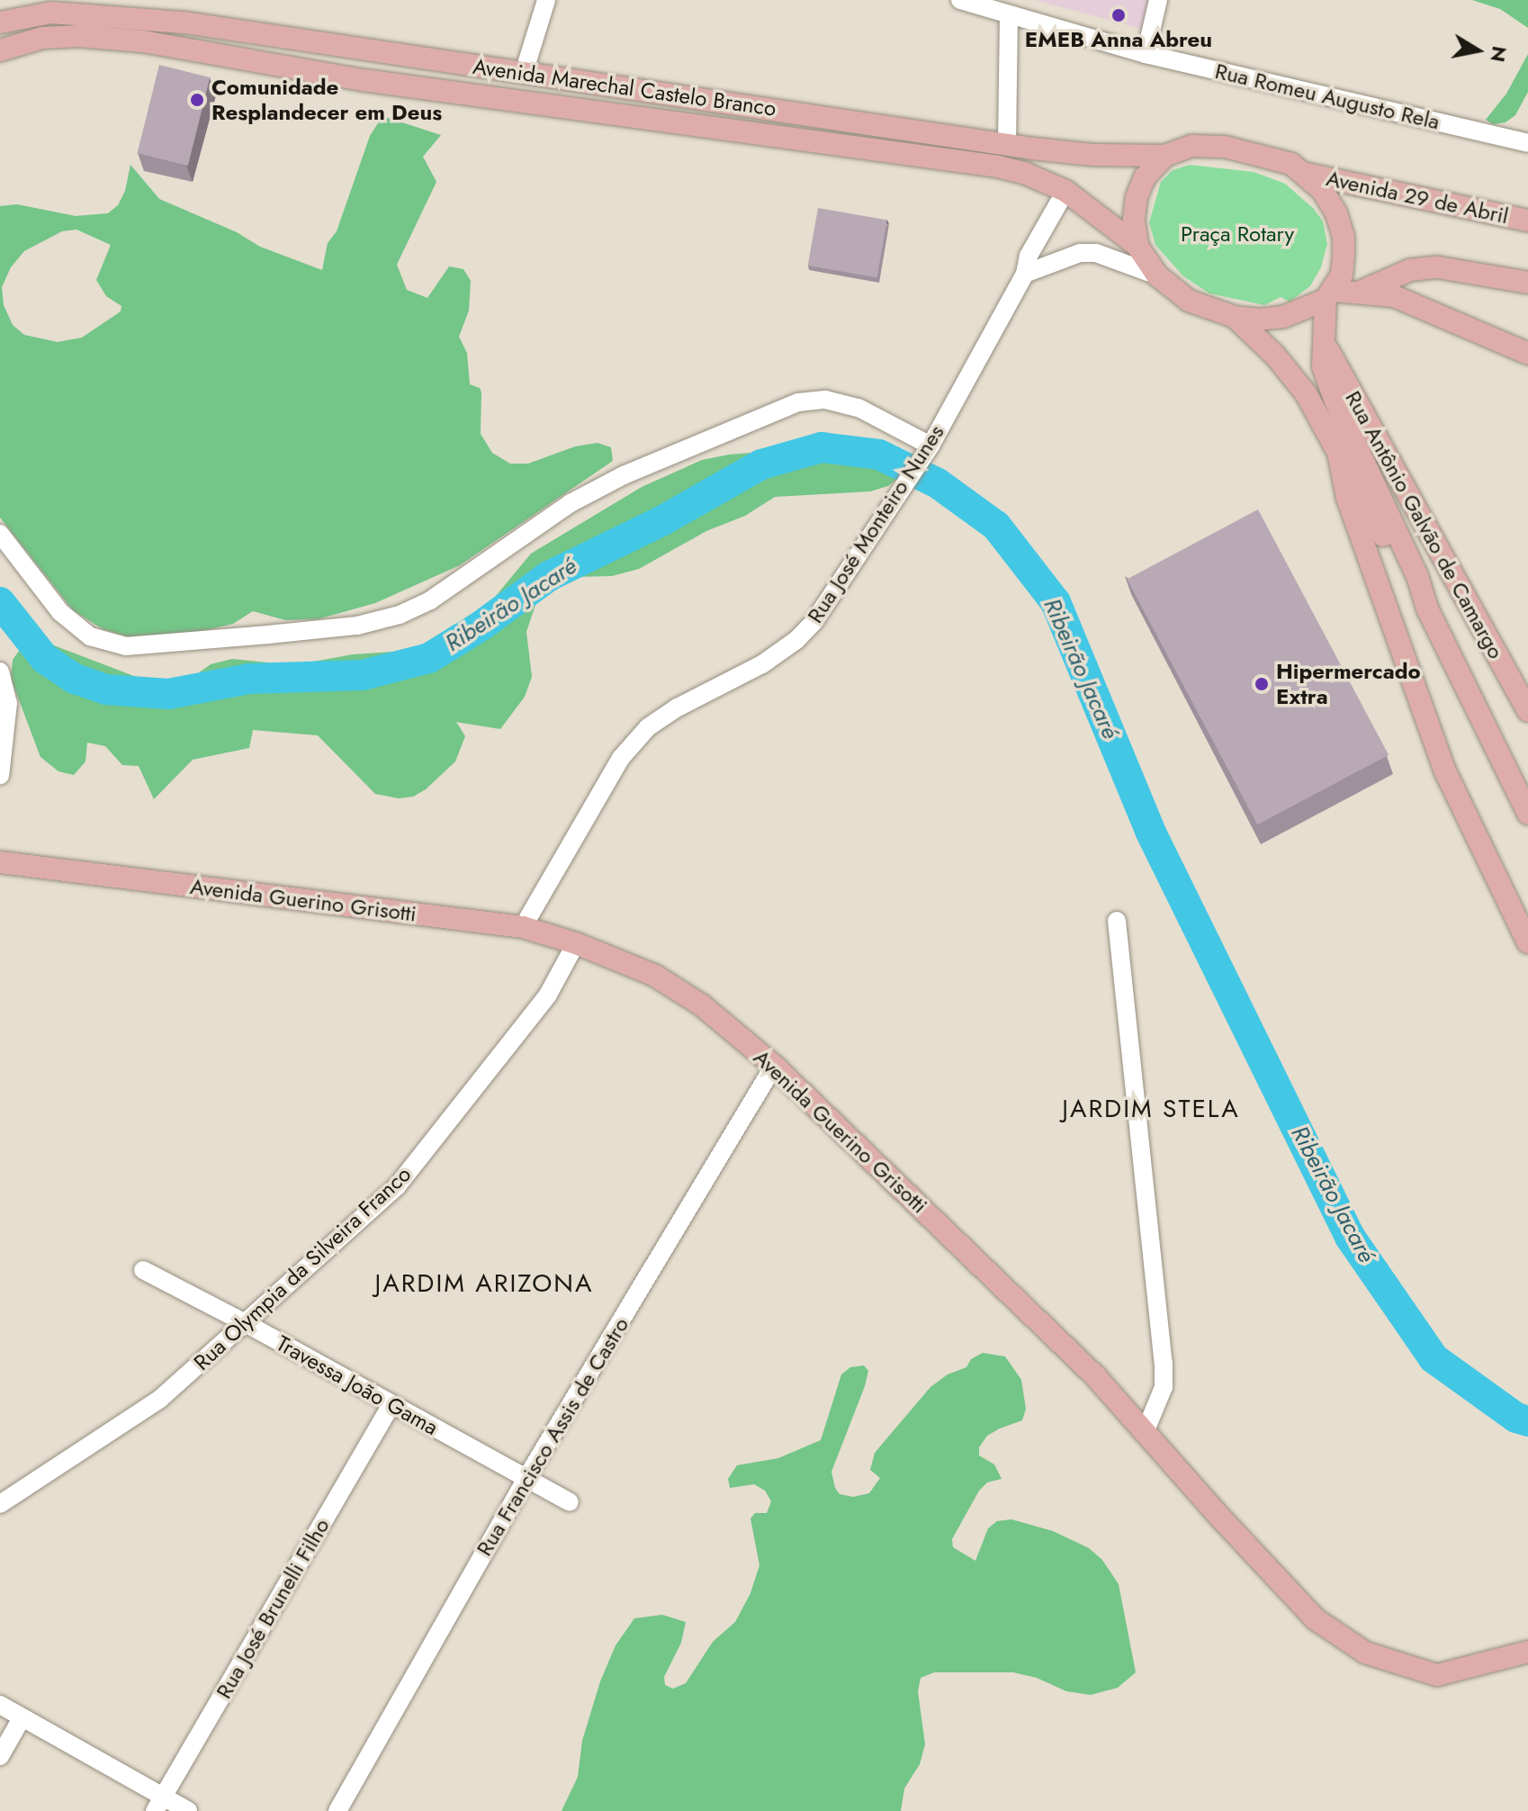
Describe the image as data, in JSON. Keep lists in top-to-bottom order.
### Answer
{
  "streets": {
    "main road": [
      "Avenida Marechal Castelo Branco",
      "Avenida 29 de Abril",
      "Rua Antônio Galvão de Camargo",
      "Avenida Guerino Grisotti"
    ],
    "street": [
      "Rua Romeu Augusto Rela",
      "Rua José Monteiro Nunes",
      "Rua Olympia da Silveira Franco",
      "Travessa João Gama",
      "Rua Francisco Assis de Castro",
      "Rua José Brunelli Filho"
    ]
  },
  "crossings": [
    ["Avenida Marechal Castelo Branco", "Avenida 29 de Abril"],
    ["Avenida Marechal Castelo Branco", "Rua José Monteiro Nunes"],
    ["Rua José Monteiro Nunes", "Avenida Guerino Grisotti"],
    ["Avenida Guerino Grisotti", "Rua Olympia da Silveira Franco"],
    ["Avenida Guerino Grisotti", "Rua Francisco Assis de Castro"],
    ["Rua Olympia da Silveira Franco", "Travessa João Gama"],
    ["Travessa João Gama", "Rua Francisco Assis de Castro"],
    ["Travessa João Gama", "Rua José Brunelli Filho"]
  ],
  "districts": ["JARDIM STELA", "JARDIM ARIZONA"],
  "water": ["Ribeirão Jacaré"],
  "parks": ["Praça Rotary"],
  "places": ["EMEB Anna Abreu", "Comunidade Resplandecer em Deus", "Hipermercado Extra"],
  "north": "right"
}
